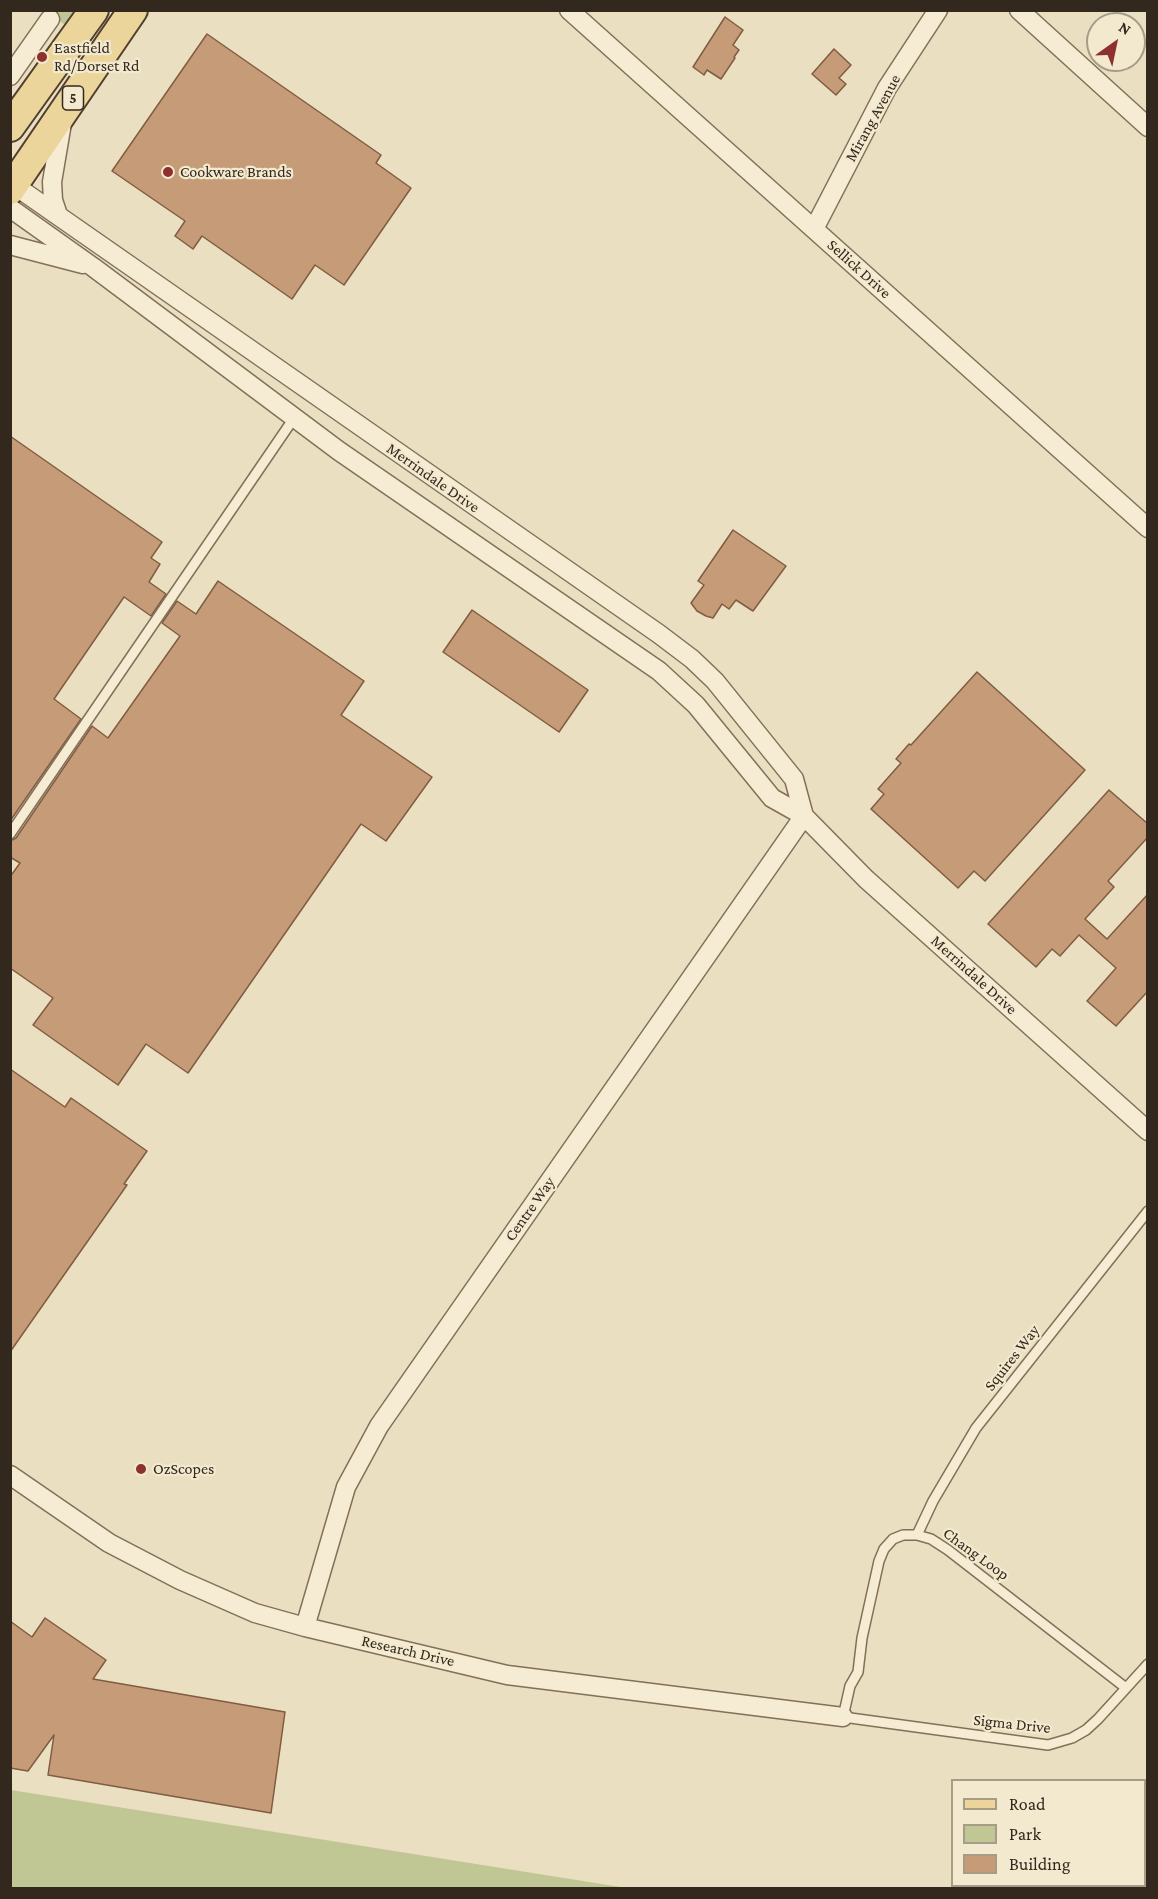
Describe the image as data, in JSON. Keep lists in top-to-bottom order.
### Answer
{
  "streets": {
    "main road": ["5"],
    "street": [
      "Mirang Avenue",
      "Sellick Drive",
      "Merrindale Drive",
      "Centre Way",
      "Research Drive"
    ],
    "lane": ["Squires Way", "Chang Loop", "Sigma Drive"]
  },
  "crossings": [
    ["5", "Merrindale Drive"],
    ["Mirang Avenue", "Sellick Drive"],
    ["Merrindale Drive", "Centre Way"],
    ["Centre Way", "Research Drive"],
    ["Squires Way", "Chang Loop"],
    ["Chang Loop", "Research Drive"],
    ["Chang Loop", "Sigma Drive"],
    ["Research Drive", "Sigma Drive"]
  ],
  "places": ["Eastfield Rd/Dorset Rd", "Cookware Brands", "OzScopes"],
  "legend": ["Road", "Park", "Building"],
  "north": "top right"
}
